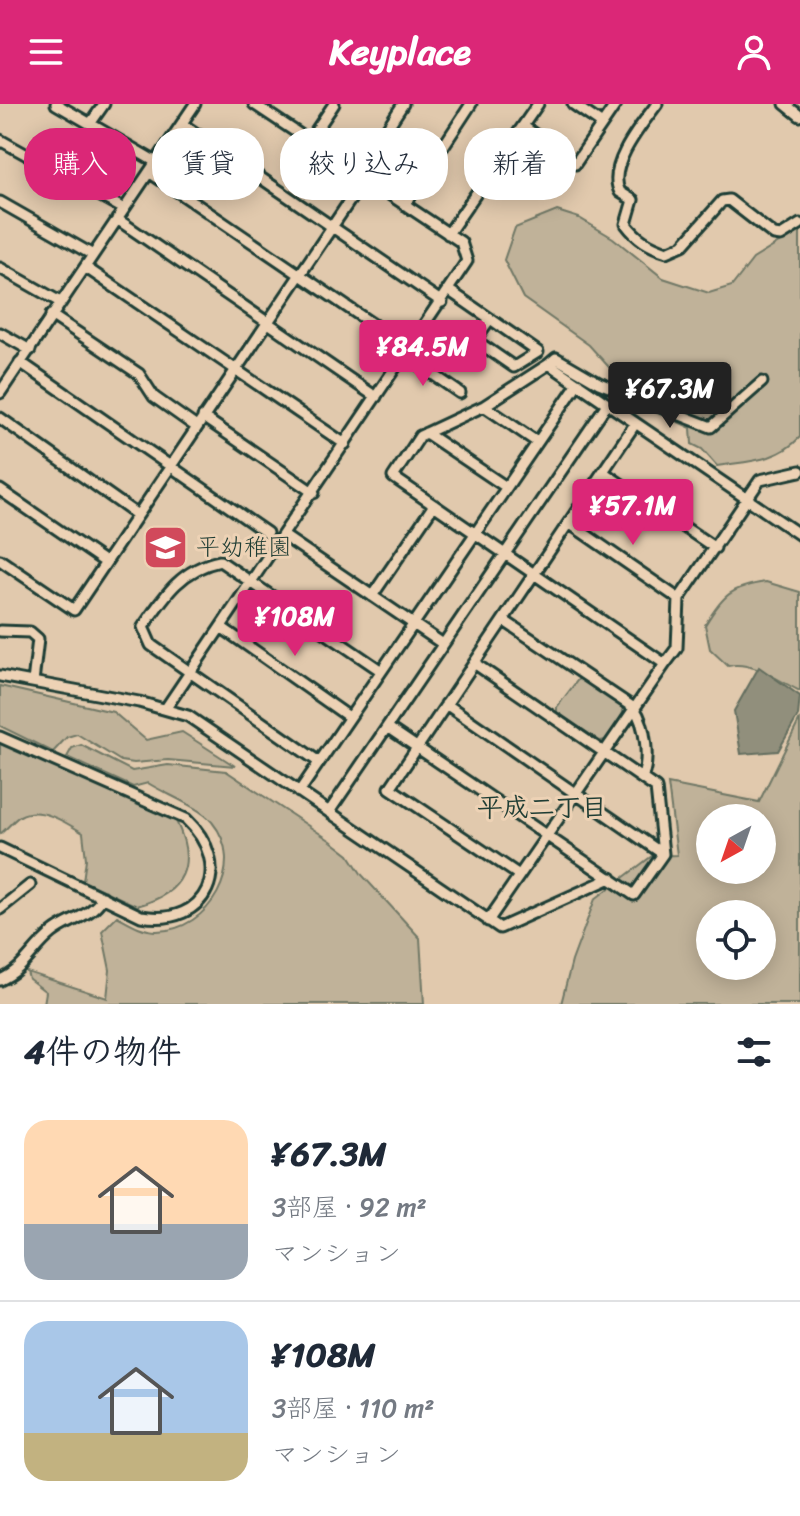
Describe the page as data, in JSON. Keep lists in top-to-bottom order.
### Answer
{
  "districts": ["平成二丁目"],
  "places": {
    "school or university": ["平幼稚園"]
  },
  "north": "bottom left",
  "page": {
    "header": "Keyplace",
    "chip": [
      "購入",
      "賃貸",
      "絞り込み",
      "新着"
    ],
    "price": [
      "¥84.5M",
      "¥67.3M",
      "¥57.1M",
      "¥108M"
    ],
    "heading": "4件の物件",
    "list": [
      {
        "name": "¥67.3M",
        "note": "3部屋 · 92 m² · マンション"
      },
      {
        "name": "¥108M",
        "note": "3部屋 · 110 m² · マンション"
      }
    ]
  }
}
